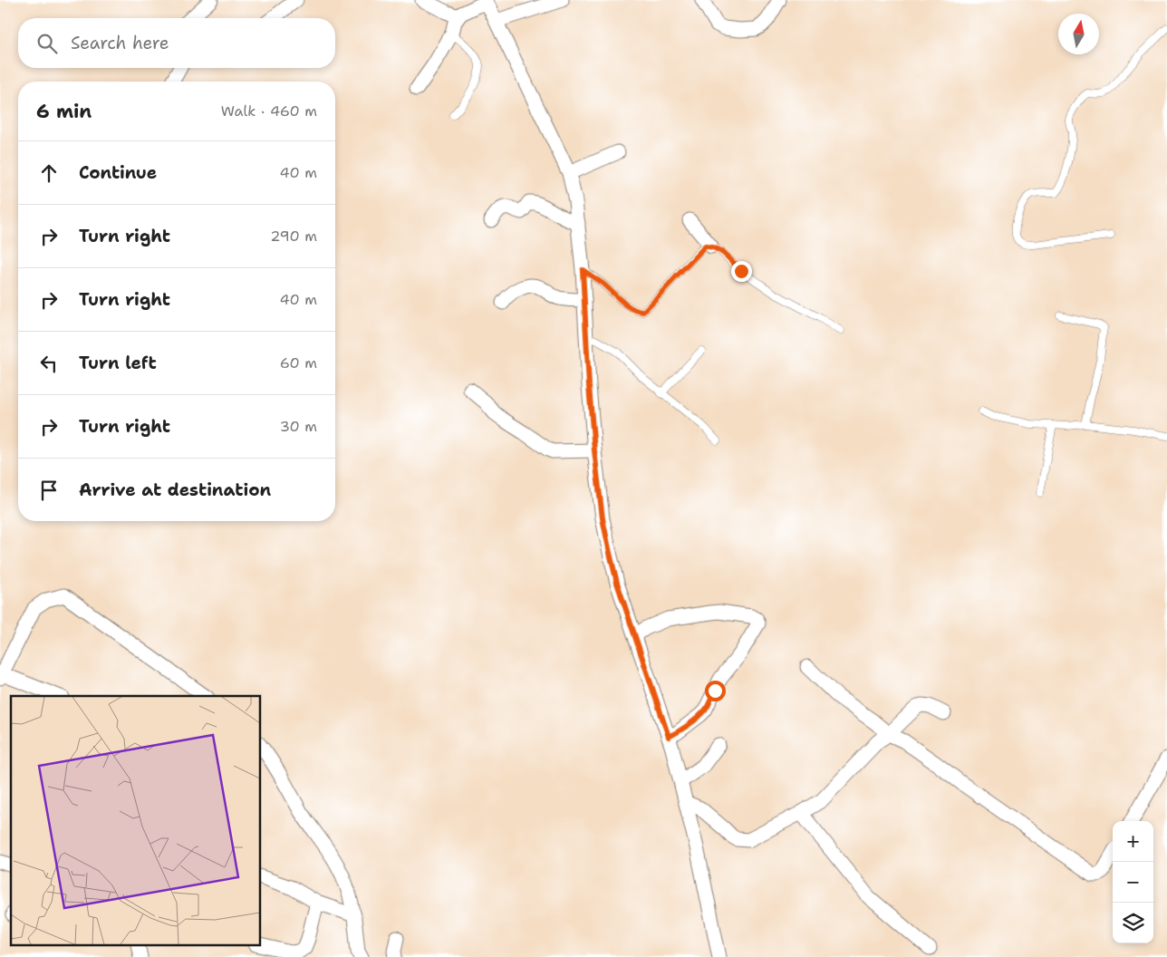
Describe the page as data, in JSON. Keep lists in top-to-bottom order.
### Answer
{
  "north": "top",
  "page": {
    "search": "Search here",
    "heading": ["6 min", "Walk · 460 m"],
    "list": [
      ["Continue", "40 m"],
      ["Turn right", "290 m"],
      ["Turn right", "40 m"],
      ["Turn left", "60 m"],
      ["Turn right", "30 m"],
      "Arrive at destination"
    ],
    "map_buttons": ["+", "−"]
  }
}
